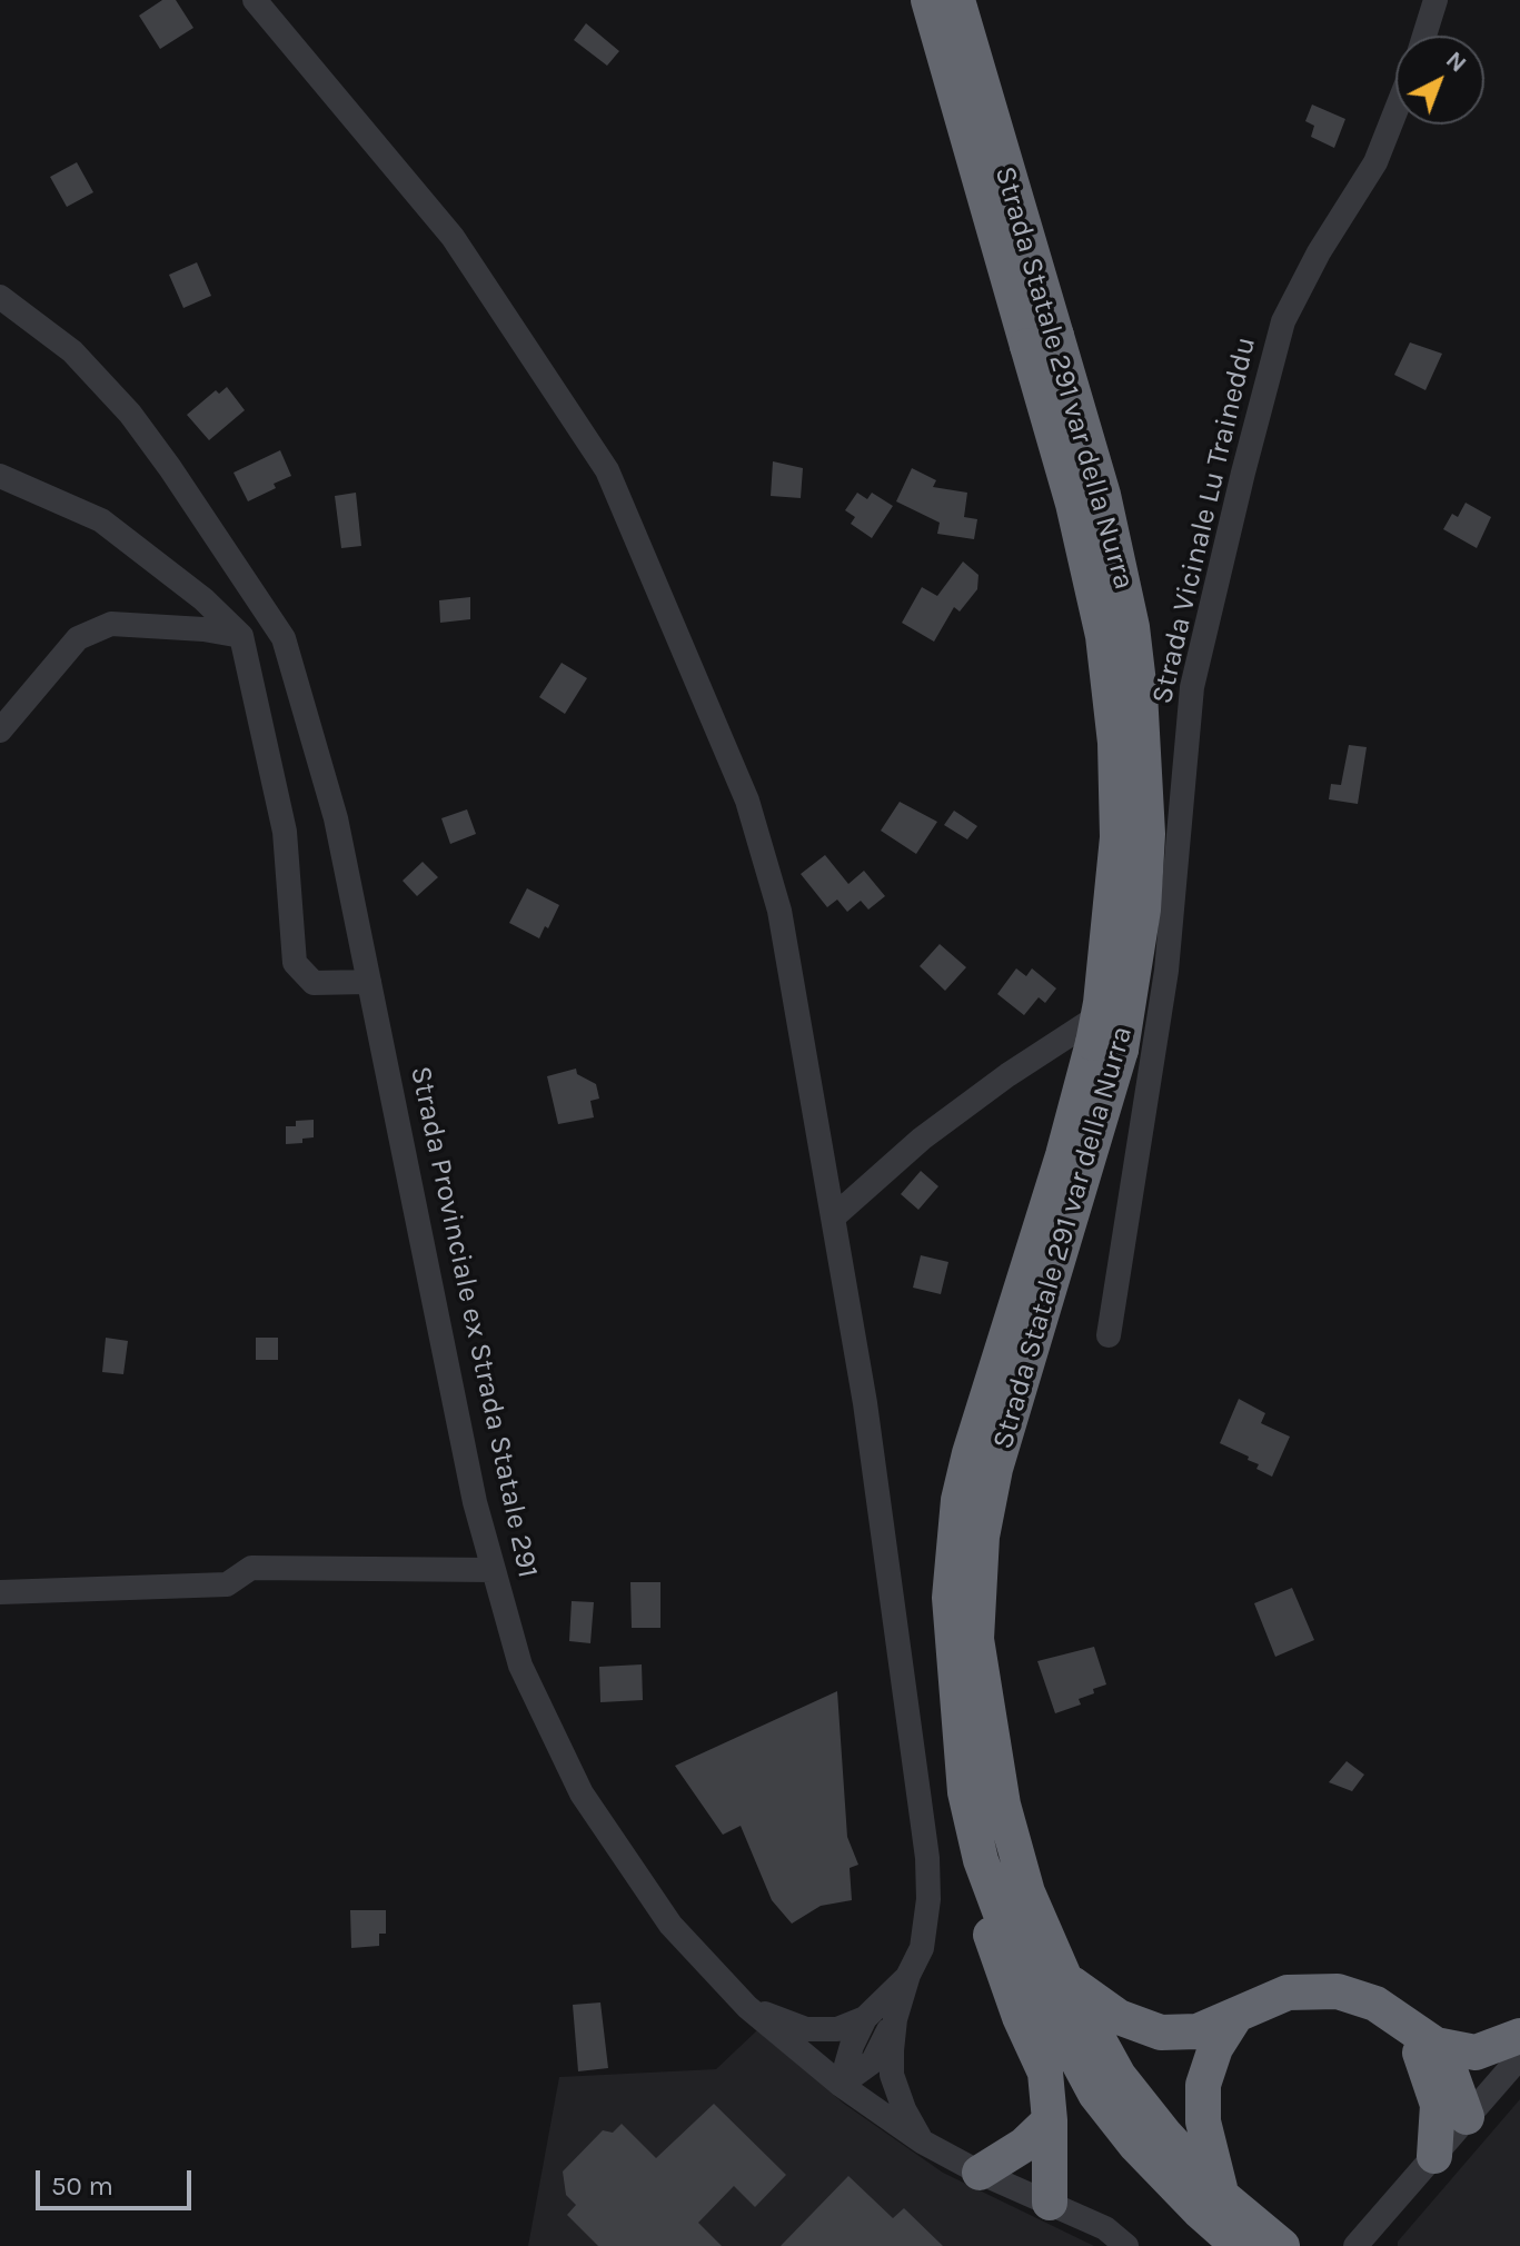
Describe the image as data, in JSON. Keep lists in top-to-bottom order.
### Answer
{
  "streets": {
    "highway": ["Strada Statale 291 var della Nurra"],
    "street": ["Strada Vicinale Lu Traineddu", "Strada Provinciale ex Strada Statale 291"]
  },
  "scale_bar": "50 m",
  "north": "top right"
}
